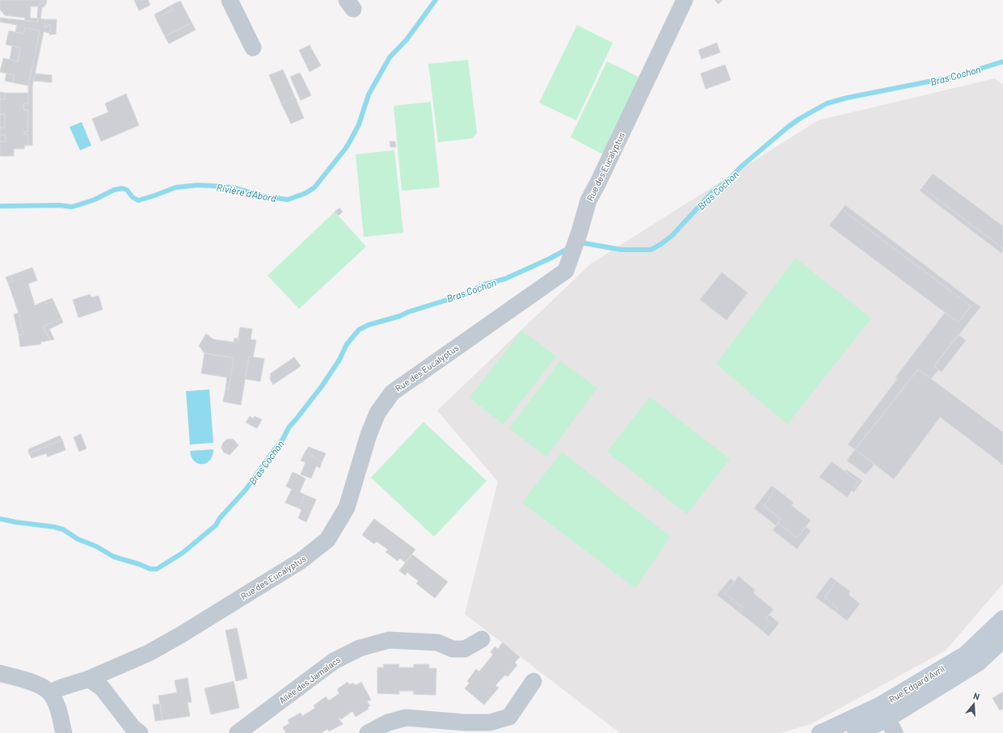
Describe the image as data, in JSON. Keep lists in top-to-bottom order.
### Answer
{
  "streets": {
    "street": ["Rue des Eucalyptus", "Allée des Jamalacs", "Rue Edgard Avril"]
  },
  "water": ["Bras Cochon", "Rivière d'Abord"],
  "north": "top"
}
